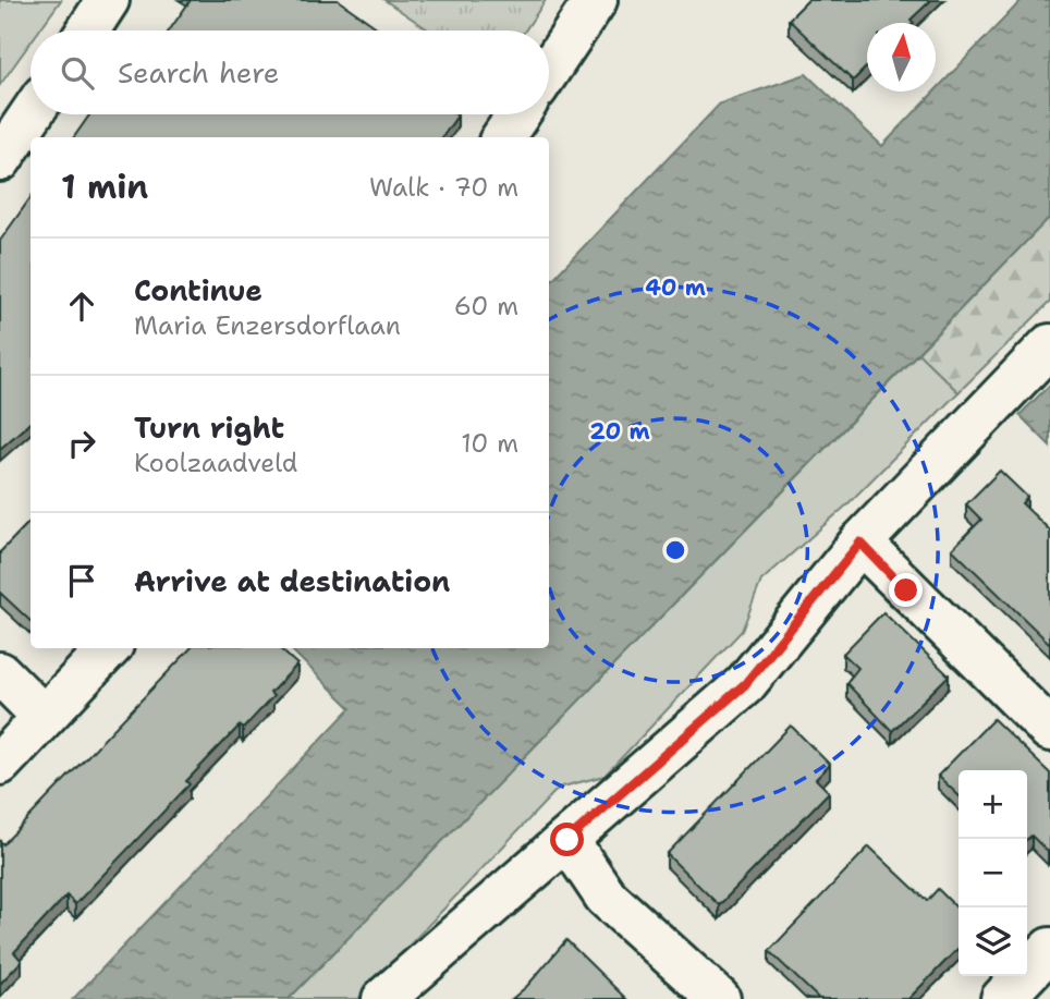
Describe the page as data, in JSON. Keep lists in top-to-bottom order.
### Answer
{
  "north": "top",
  "page": {
    "search": "Search here",
    "heading": ["1 min", "Walk · 70 m"],
    "list": [
      ["Continue", "Maria Enzersdorflaan", "60 m"],
      ["Turn right", "Koolzaadveld", "10 m"],
      "Arrive at destination"
    ],
    "map_buttons": ["+", "−"]
  },
  "rings": ["40 m", "20 m"]
}
